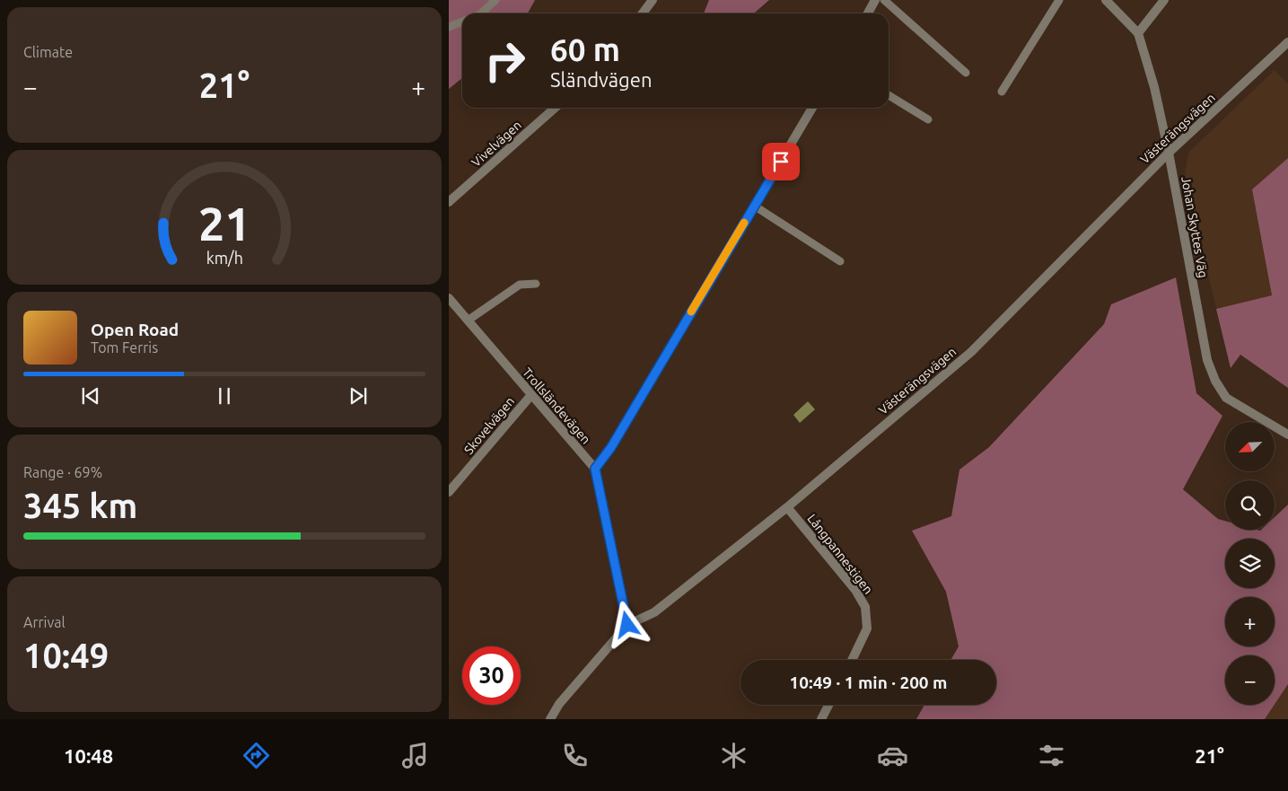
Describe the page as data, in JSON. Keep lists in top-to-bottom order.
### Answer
{
  "streets": {
    "street": [
      "Västerängsvägen",
      "Vivelvägen",
      "Johan Skyttes Väg",
      "Trollsländevägen",
      "Skovelvägen",
      "Långpannestigen"
    ]
  },
  "crossings": [
    ["Västerängsvägen", "Johan Skyttes Väg"],
    ["Västerängsvägen", "Trollsländevägen"],
    ["Västerängsvägen", "Långpannestigen"],
    ["Trollsländevägen", "Skovelvägen"]
  ],
  "north": "bottom left",
  "page": {
    "tile": [
      "Climate",
      ["Range · 69%", "345 km"],
      ["Arrival", "10:49"]
    ],
    "turn": ["60 m", "Sländvägen"],
    "heat": ["−", "21°", "+"],
    "song": ["Open Road", "Tom Ferris"],
    "map_buttons": ["+", "−"],
    "limit": "30",
    "trip": "10:49 · 1 min · 200 m",
    "tabs": ["10:48", "21°"],
    "gauge": ["21", "km/h"]
  }
}
